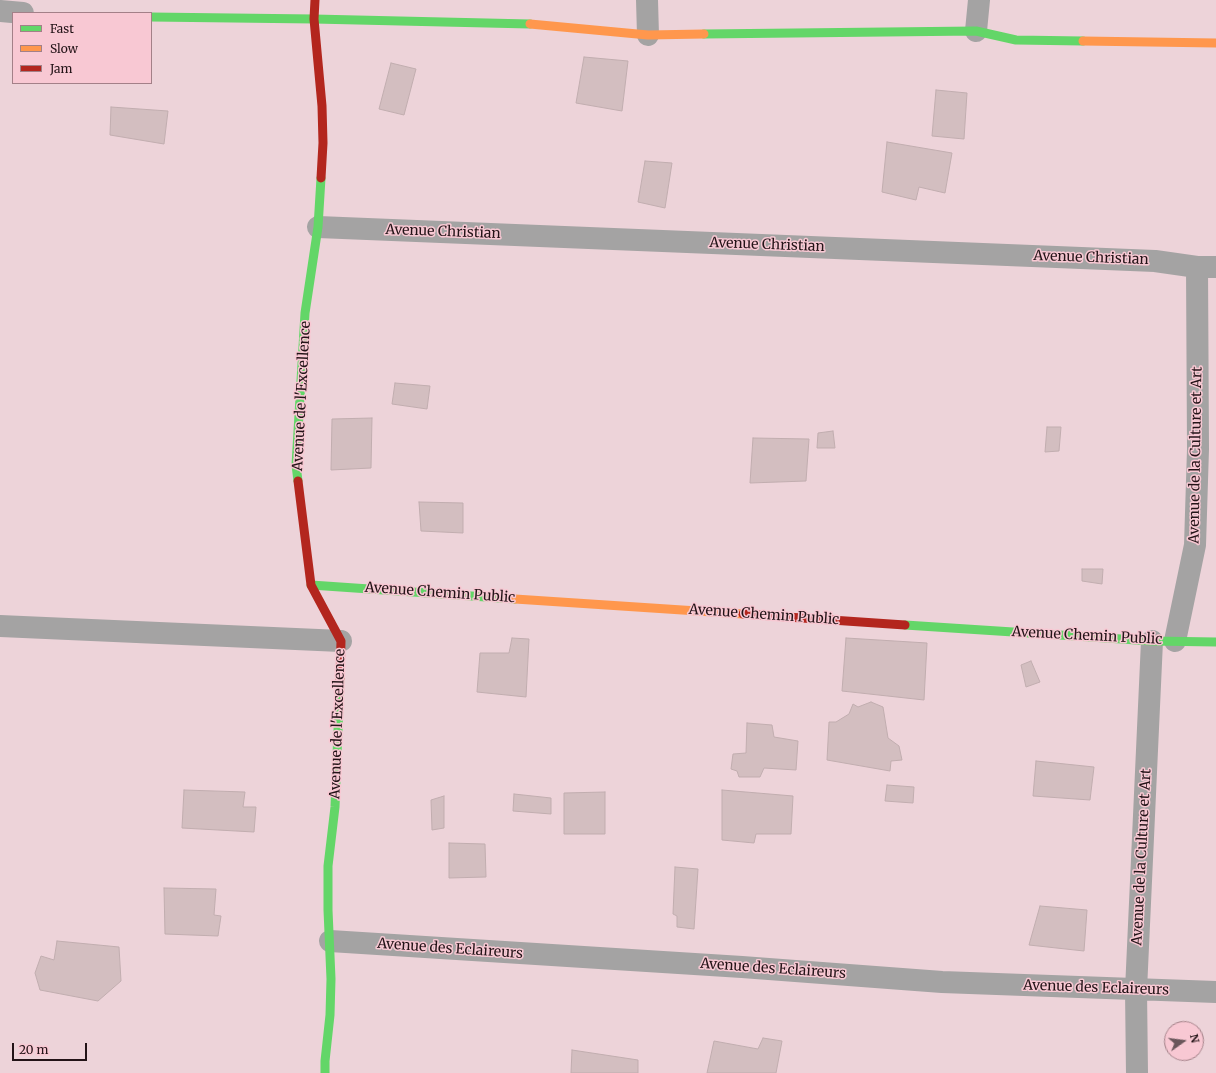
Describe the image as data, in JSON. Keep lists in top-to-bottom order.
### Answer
{
  "streets": {
    "street": [
      "Avenue Christian",
      "Avenue de l'Excellence",
      "Avenue de la Culture et Art",
      "Avenue Chemin Public",
      "Avenue des Eclaireurs"
    ]
  },
  "crossings": [
    ["Avenue Christian", "Avenue de l'Excellence"],
    ["Avenue Christian", "Avenue de la Culture et Art"],
    ["Avenue de l'Excellence", "Avenue Chemin Public"],
    ["Avenue de l'Excellence", "Avenue des Eclaireurs"],
    ["Avenue de la Culture et Art", "Avenue Chemin Public"],
    ["Avenue de la Culture et Art", "Avenue des Eclaireurs"]
  ],
  "legend": ["Fast", "Slow", "Jam"],
  "scale_bar": "20 m",
  "north": "right"
}
